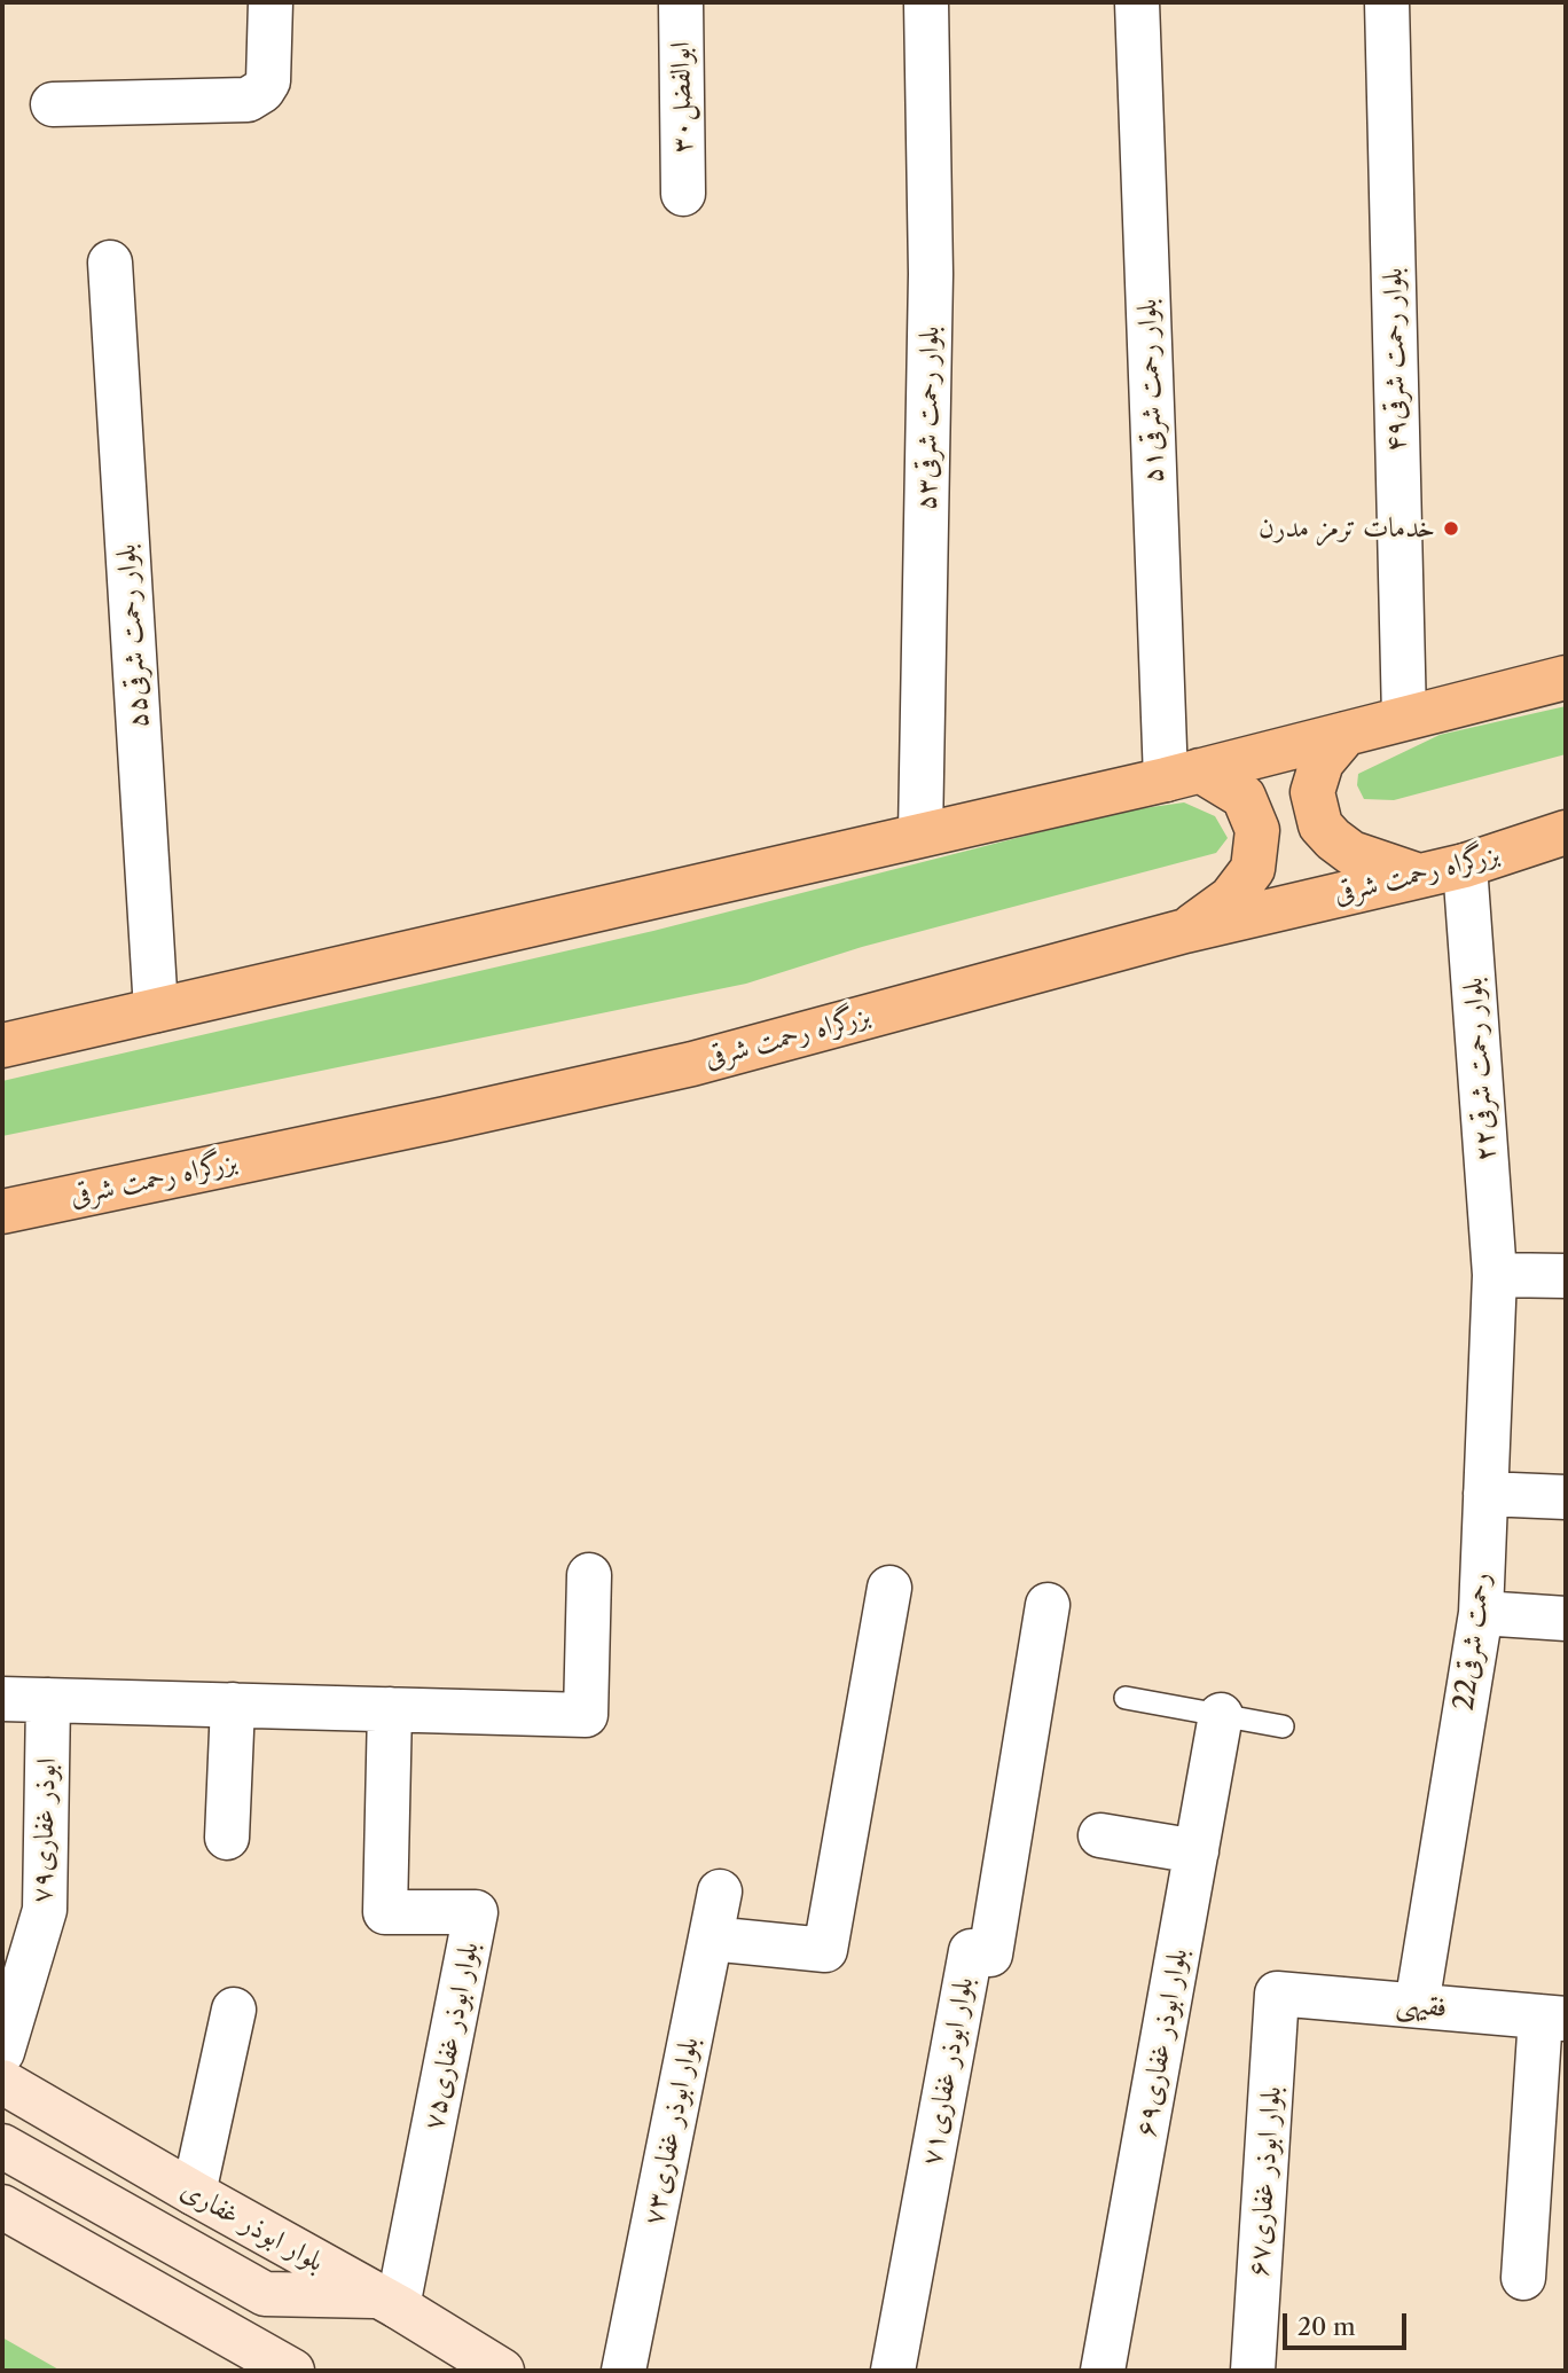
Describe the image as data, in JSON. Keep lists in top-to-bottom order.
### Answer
{
  "streets": {
    "highway": ["بزرگراه رحمت شرقی"],
    "main road": ["بلوار ابوذر غفاری"],
    "street": [
      "ابوالفضل۳۰",
      "بلوار رحمت شرقی۴۹",
      "بلوار رحمت شرقی۵۱",
      "بلوار رحمت شرقی۵۳",
      "بلوار رحمت شرقی۵۵",
      "بلوار رحمت شرقی۲۲",
      "22رحمت شرقی",
      "۷۹ابوذر غفاری",
      "فقیهی",
      "بلوار ابوذر غفاری۷۵",
      "بلوار ابوذر غفاری۶۹",
      "بلوار ابوذر غفاری۷۱",
      "بلوار ابوذر غفاری۷۳",
      "بلوار ابوذر غفاری۶۷"
    ]
  },
  "crossings": [
    ["بزرگراه رحمت شرقی", "بلوار رحمت شرقی۲۲"],
    ["بلوار رحمت شرقی۲۲", "22رحمت شرقی"],
    ["22رحمت شرقی", "فقیهی"],
    ["فقیهی", "بلوار ابوذر غفاری۶۷"],
    ["بلوار ابوذر غفاری۷۵", "بلوار ابوذر غفاری"]
  ],
  "places": ["خدمات ترمز مدرن"],
  "scale_bar": "20 m"
}
